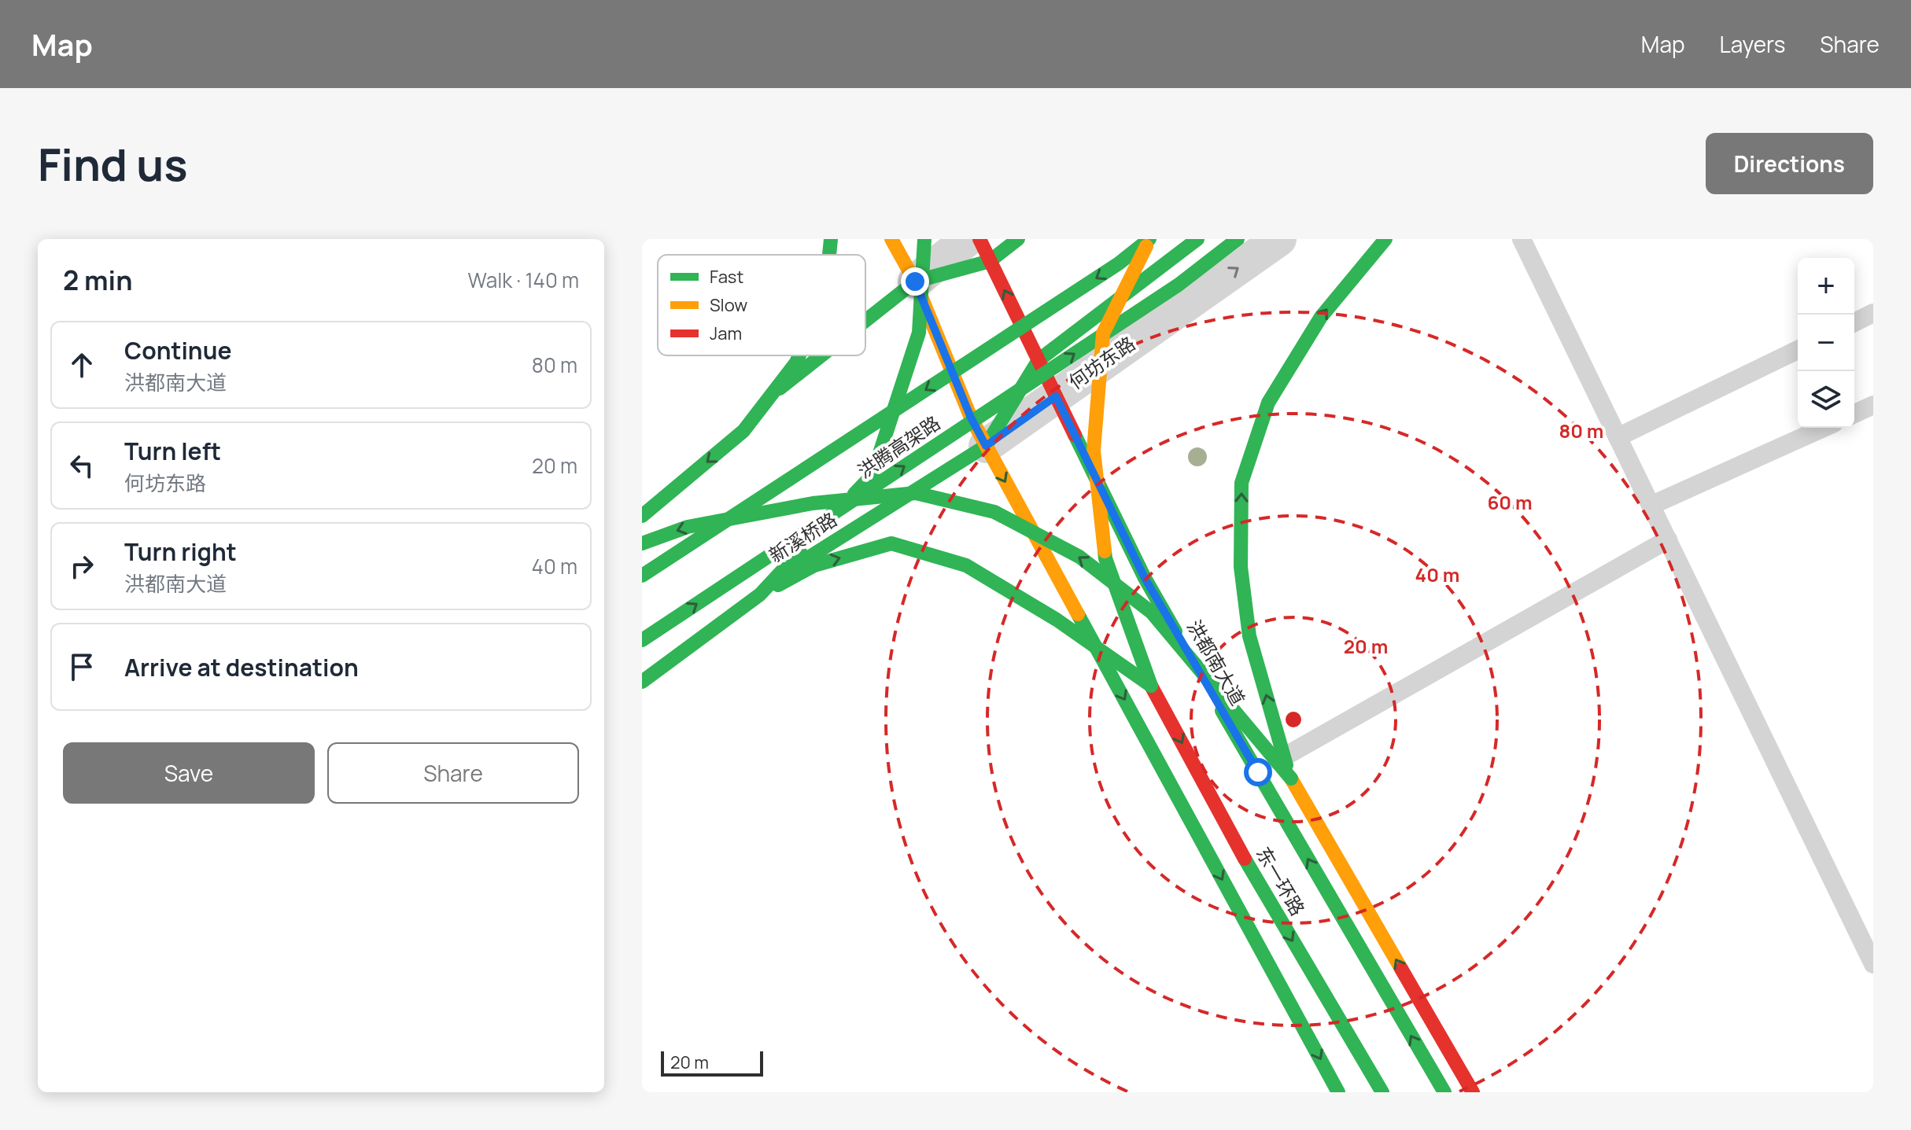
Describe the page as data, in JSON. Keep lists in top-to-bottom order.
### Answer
{
  "streets": {
    "main road": [
      "何坊东路",
      "洪腾高架路",
      "新溪桥路",
      "洪都南大道",
      "东一环路"
    ]
  },
  "crossings": [
    ["何坊东路", "新溪桥路"],
    ["何坊东路", "洪都南大道"],
    ["洪腾高架路", "东一环路"]
  ],
  "legend": ["Fast", "Slow", "Jam"],
  "scale_bar": "20 m",
  "page": {
    "header": "Map",
    "nav": ["Map", "Layers", "Share"],
    "buttons": [
      "Directions",
      ["Save", "Share"]
    ],
    "title": "Find us",
    "heading": ["2 min", "Walk · 140 m"],
    "map_buttons": ["+", "−"],
    "list": [
      ["Continue", "洪都南大道", "80 m"],
      ["Turn left", "何坊东路", "20 m"],
      ["Turn right", "洪都南大道", "40 m"],
      "Arrive at destination"
    ],
    "scale": "20 m"
  },
  "rings": [
    "80 m",
    "60 m",
    "40 m",
    "20 m"
  ]
}
